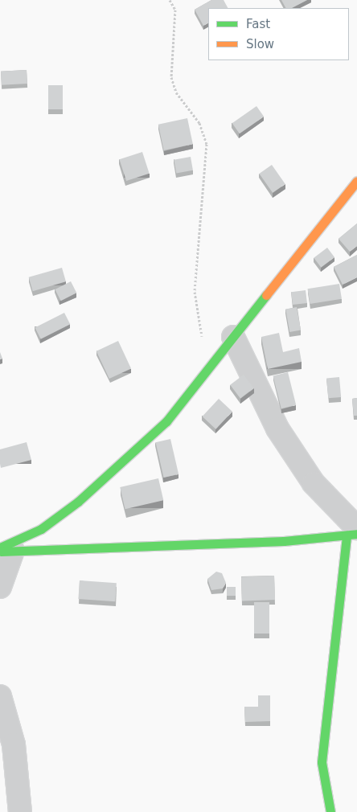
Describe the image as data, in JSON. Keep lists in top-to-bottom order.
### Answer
{
  "legend": ["Fast", "Slow"]
}
